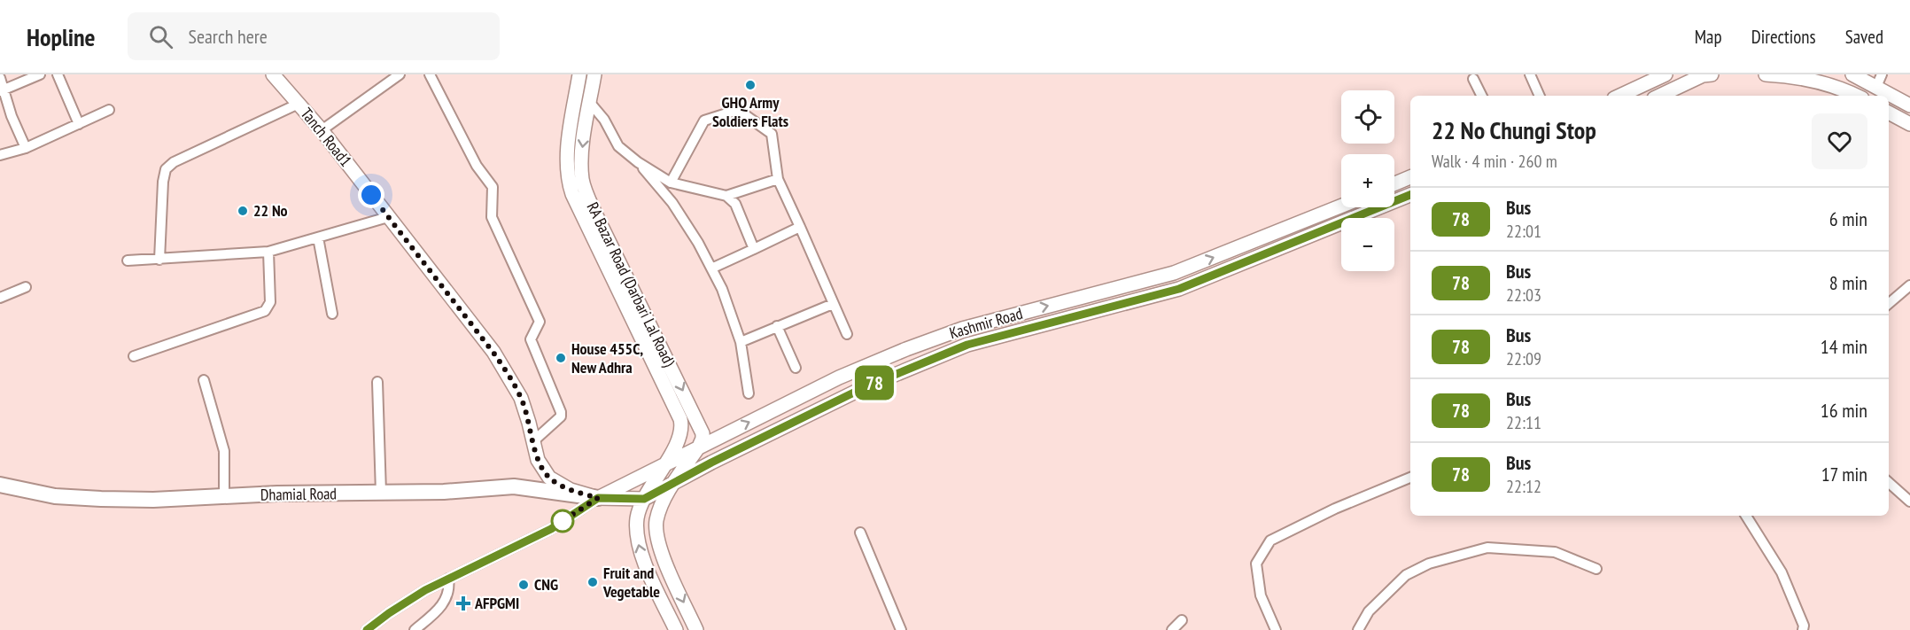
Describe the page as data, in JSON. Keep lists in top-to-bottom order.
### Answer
{
  "streets": {
    "main road": ["Dhamial Road"],
    "street": ["Tanch Road1", "RA Bazar Road (Darbari Lal Road)", "Kashmir Road"]
  },
  "crossings": [
    ["Tanch Road1", "Kashmir Road"],
    ["Tanch Road1", "Dhamial Road"],
    ["RA Bazar Road (Darbari Lal Road)", "Kashmir Road"],
    ["Kashmir Road", "Dhamial Road"]
  ],
  "places": {
    "other": [
      "GHQ Army Soldiers Flats",
      "22 No",
      "House 455C, New Adhra",
      "Fruit and Vegetable",
      "CNG"
    ],
    "health": ["AFPGMI"]
  },
  "lines": ["bus line 78"],
  "page": {
    "header": "Hopline",
    "search": "Search here",
    "nav": ["Map", "Directions", "Saved"],
    "on_map": "78",
    "map_buttons": ["+", "−"],
    "heading": ["22 No Chungi Stop", "Walk · 4 min · 260 m"],
    "list": [
      {
        "mark": "78",
        "name": "Bus",
        "note": "22:01",
        "value": "6 min"
      },
      {
        "mark": "78",
        "name": "Bus",
        "note": "22:03",
        "value": "8 min"
      },
      {
        "mark": "78",
        "name": "Bus",
        "note": "22:09",
        "value": "14 min"
      },
      {
        "mark": "78",
        "name": "Bus",
        "note": "22:11",
        "value": "16 min"
      },
      {
        "mark": "78",
        "name": "Bus",
        "note": "22:12",
        "value": "17 min"
      }
    ]
  }
}
